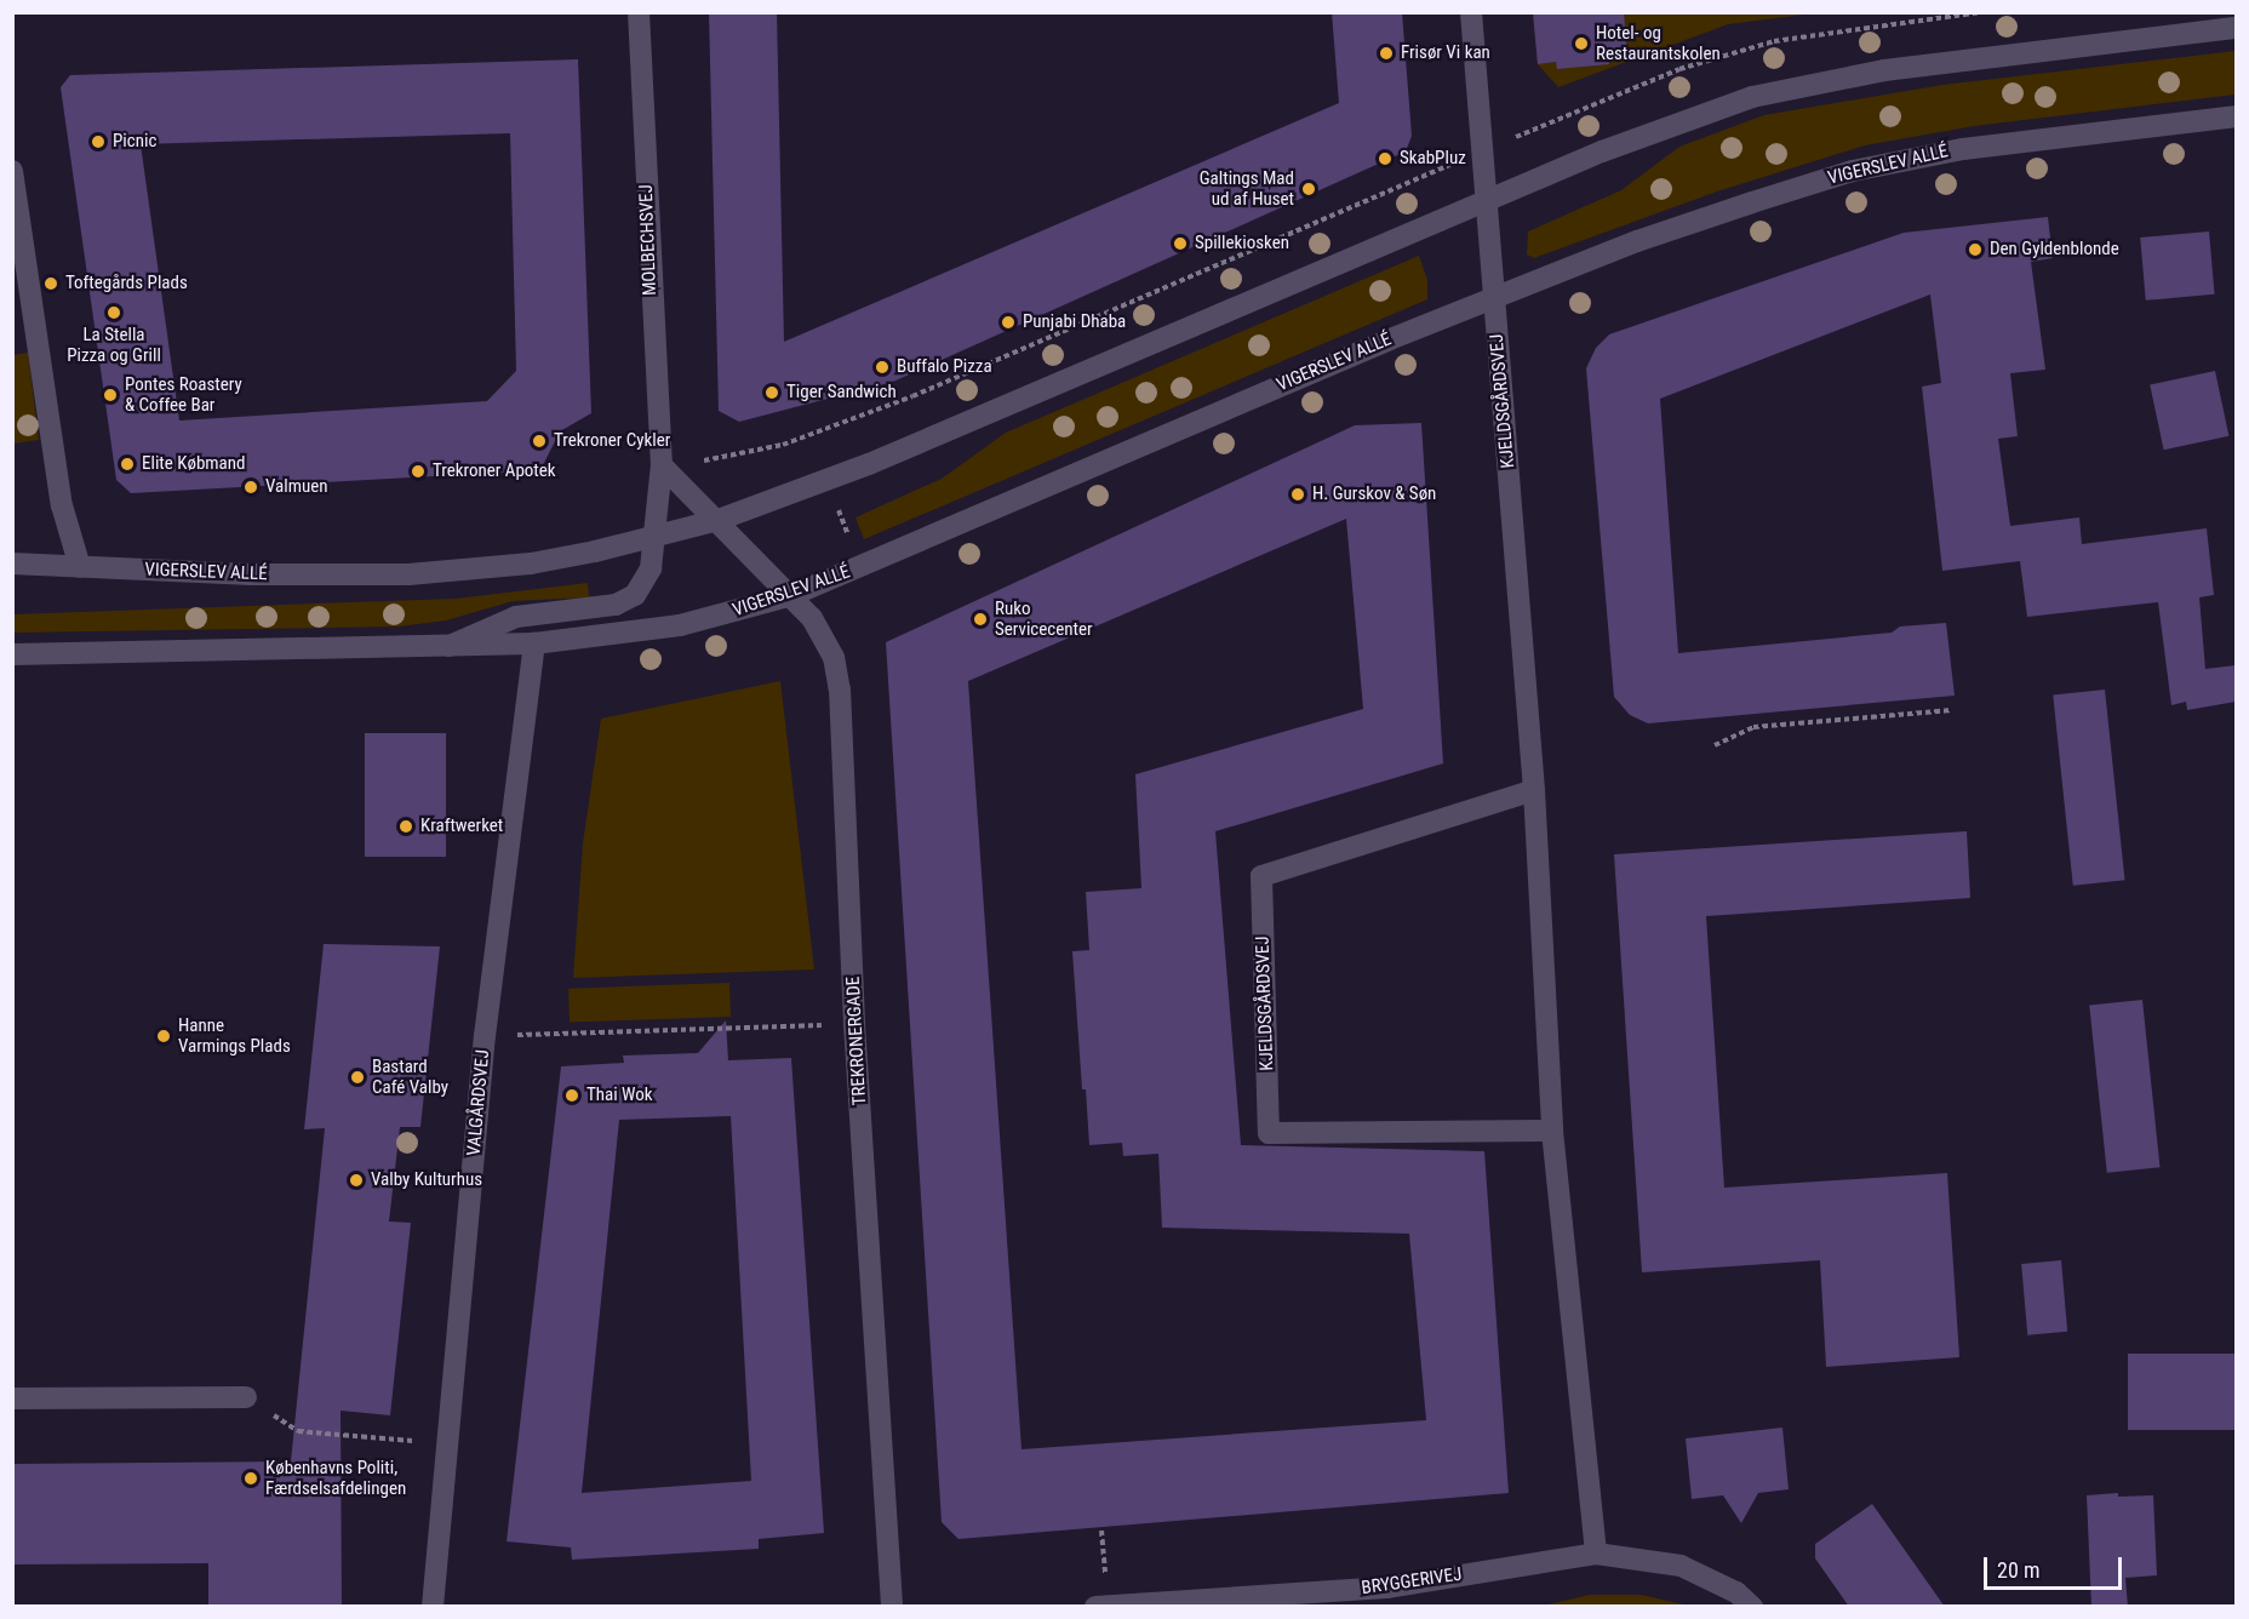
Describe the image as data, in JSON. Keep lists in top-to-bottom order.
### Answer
{
  "streets": {
    "street": [
      "VIGERSLEV ALLÉ",
      "MOLBECHSVEJ",
      "KJELDSGÅRDSVEJ",
      "TREKRONERGADE",
      "VALGÅRDSVEJ",
      "BRYGGERIVEJ"
    ]
  },
  "crossings": [
    ["VIGERSLEV ALLÉ", "MOLBECHSVEJ"],
    ["VIGERSLEV ALLÉ", "KJELDSGÅRDSVEJ"],
    ["VIGERSLEV ALLÉ", "TREKRONERGADE"],
    ["VIGERSLEV ALLÉ", "VALGÅRDSVEJ"],
    ["KJELDSGÅRDSVEJ", "BRYGGERIVEJ"]
  ],
  "places": [
    "Hotel- og Restaurantskolen",
    "Frisør Vi kan",
    "Picnic",
    "SkabPluz",
    "Galtings Mad ud af Huset",
    "Spillekiosken",
    "Den Gyldenblonde",
    "Toftegårds Plads",
    "La Stella Pizza og Grill",
    "Punjabi Dhaba",
    "Buffalo Pizza",
    "Tiger Sandwich",
    "Pontes Roastery & Coffee Bar",
    "Trekroner Cykler",
    "Elite Købmand",
    "Trekroner Apotek",
    "Valmuen",
    "H. Gurskov & Søn",
    "Ruko Servicecenter",
    "Kraftwerket",
    "Hanne Varmings Plads",
    "Bastard Café Valby",
    "Thai Wok",
    "Valby Kulturhus",
    "Københavns Politi, Færdselsafdelingen"
  ],
  "scale_bar": "20 m"
}
